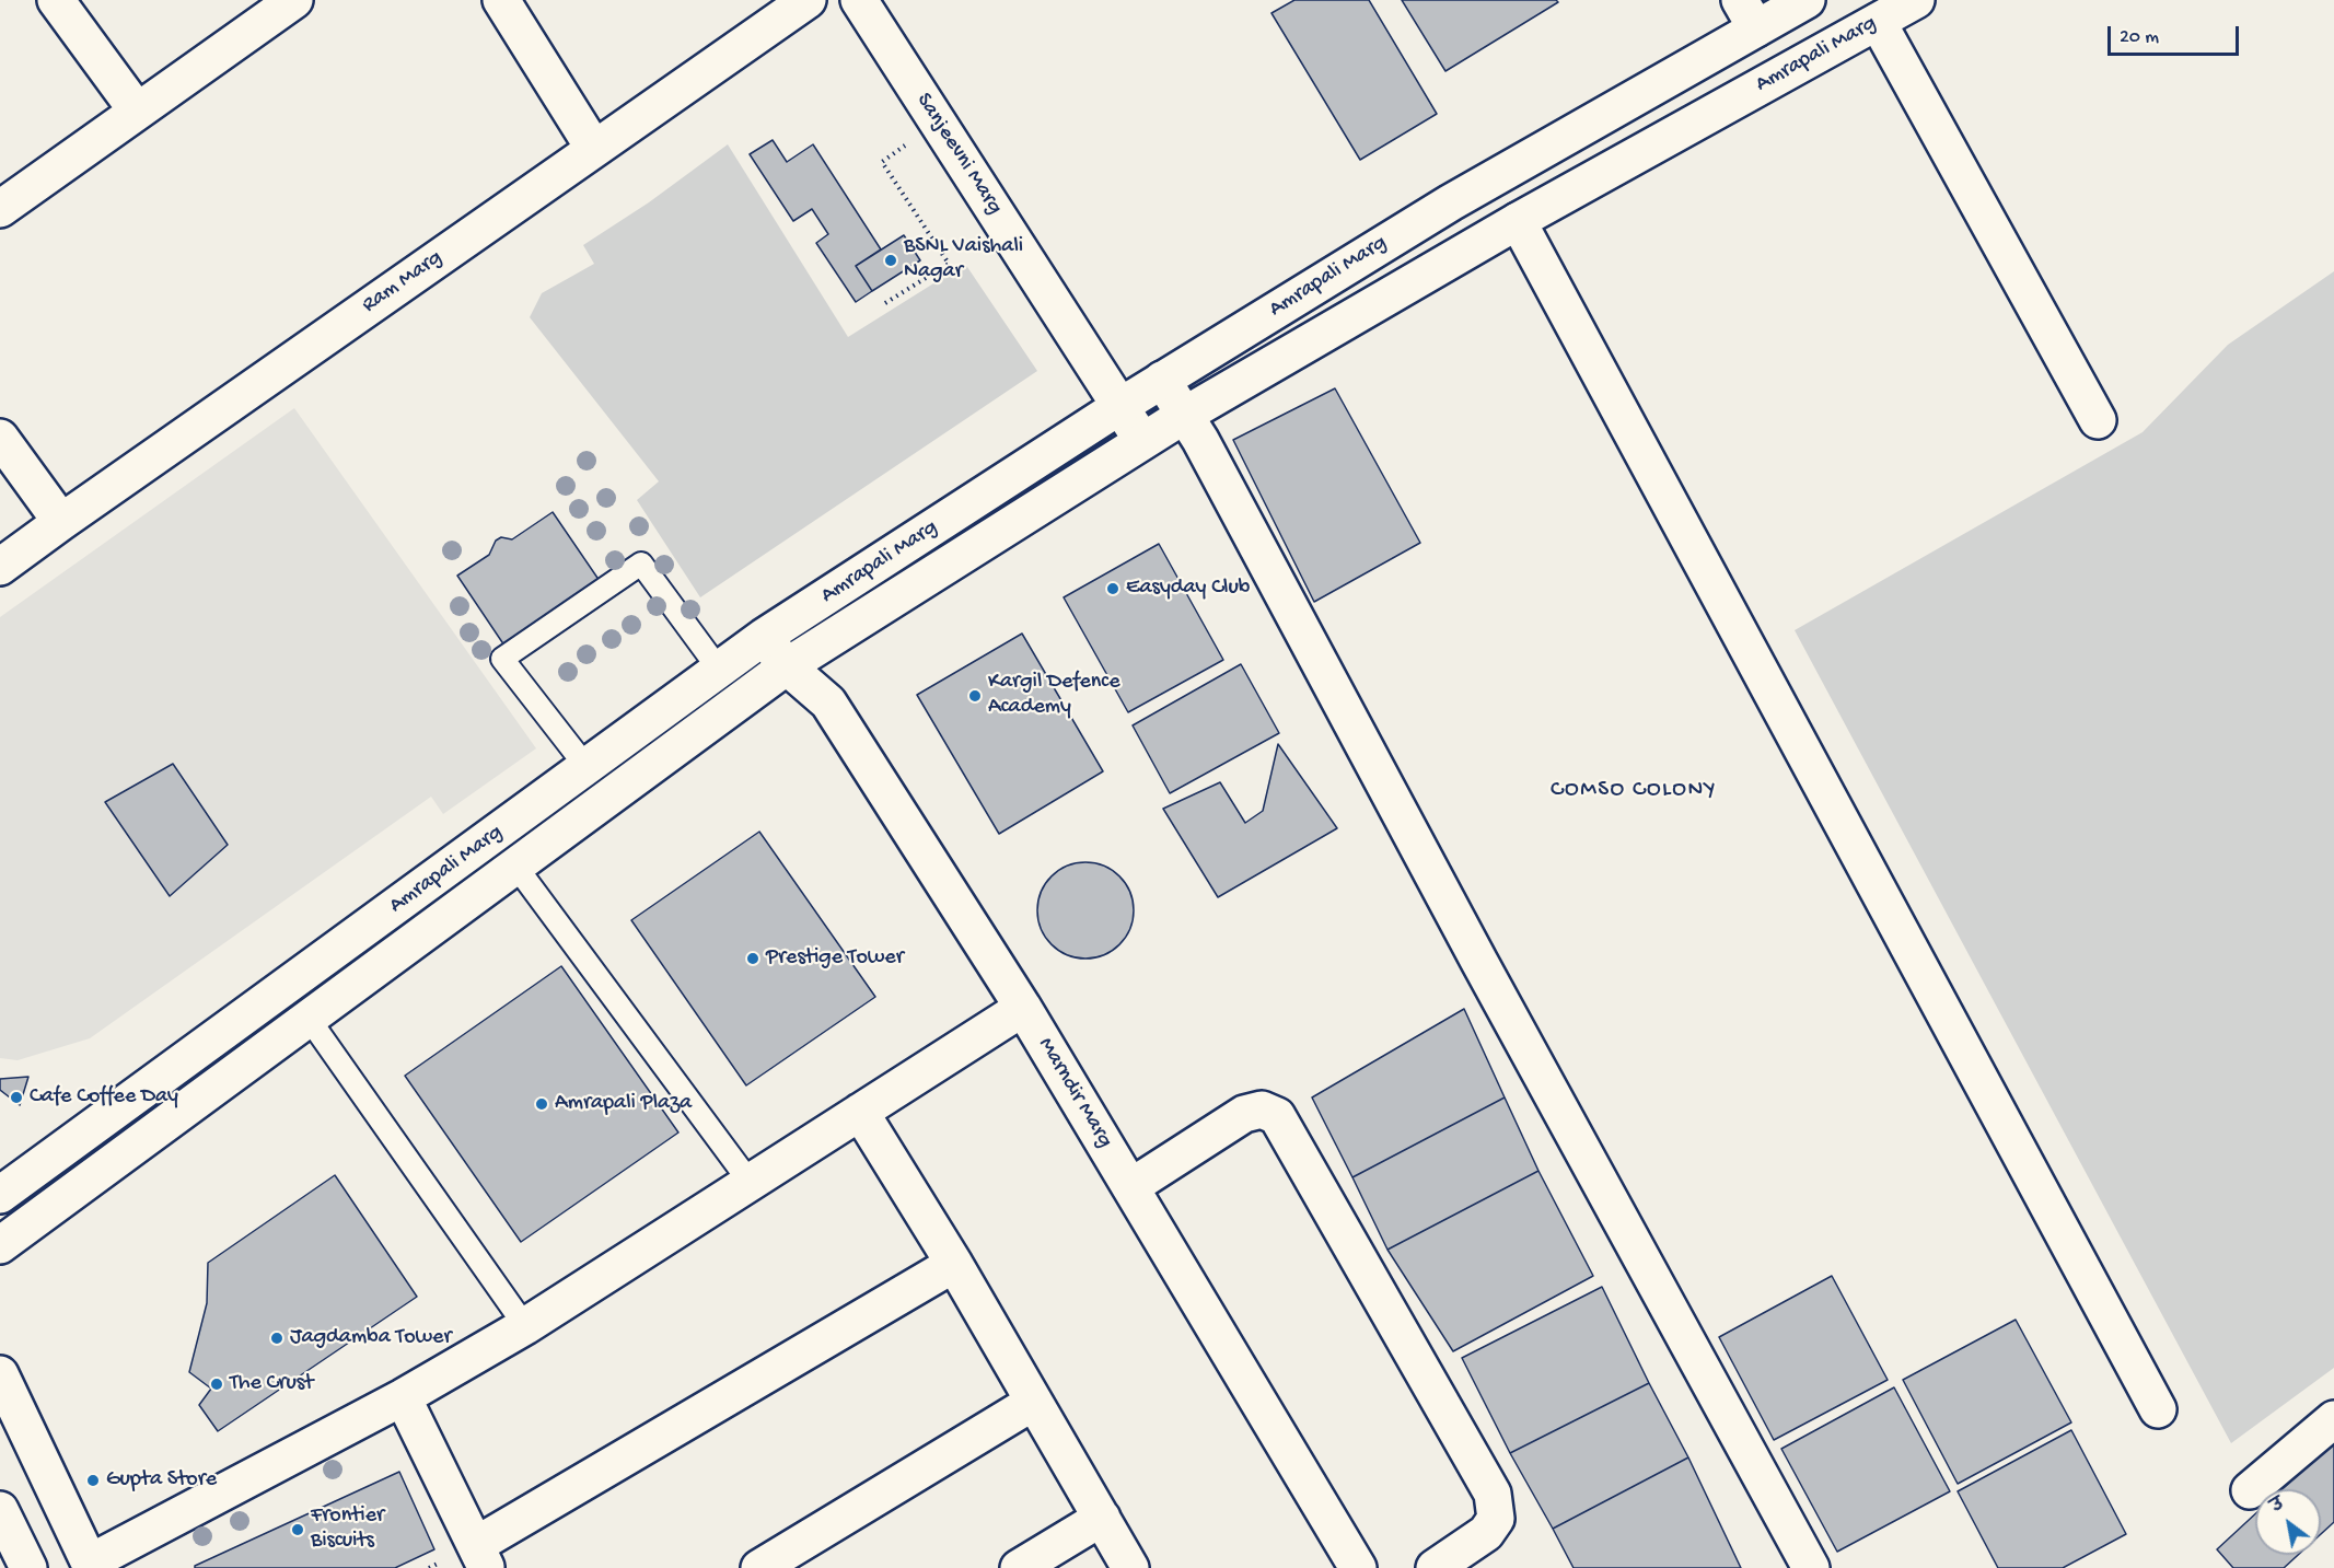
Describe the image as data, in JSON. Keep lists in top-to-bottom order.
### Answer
{
  "streets": {
    "street": [
      "Amrapali Marg",
      "Sanjeevni Marg",
      "Ram Marg",
      "Marndir Marg"
    ]
  },
  "crossings": [
    ["Amrapali Marg", "Sanjeevni Marg"],
    ["Amrapali Marg", "Marndir Marg"]
  ],
  "districts": ["COMSO COLONY"],
  "places": [
    "BSNL Vaishali Nagar",
    "Easyday Club",
    "Kargil Defence Academy",
    "Prestige Tower",
    "Cafe Coffee Day",
    "Amrapali Plaza",
    "Jagdamba Tower",
    "The Crust",
    "Gupta Store",
    "Frontier Biscuits"
  ],
  "scale_bar": "20 m",
  "north": "top left"
}
